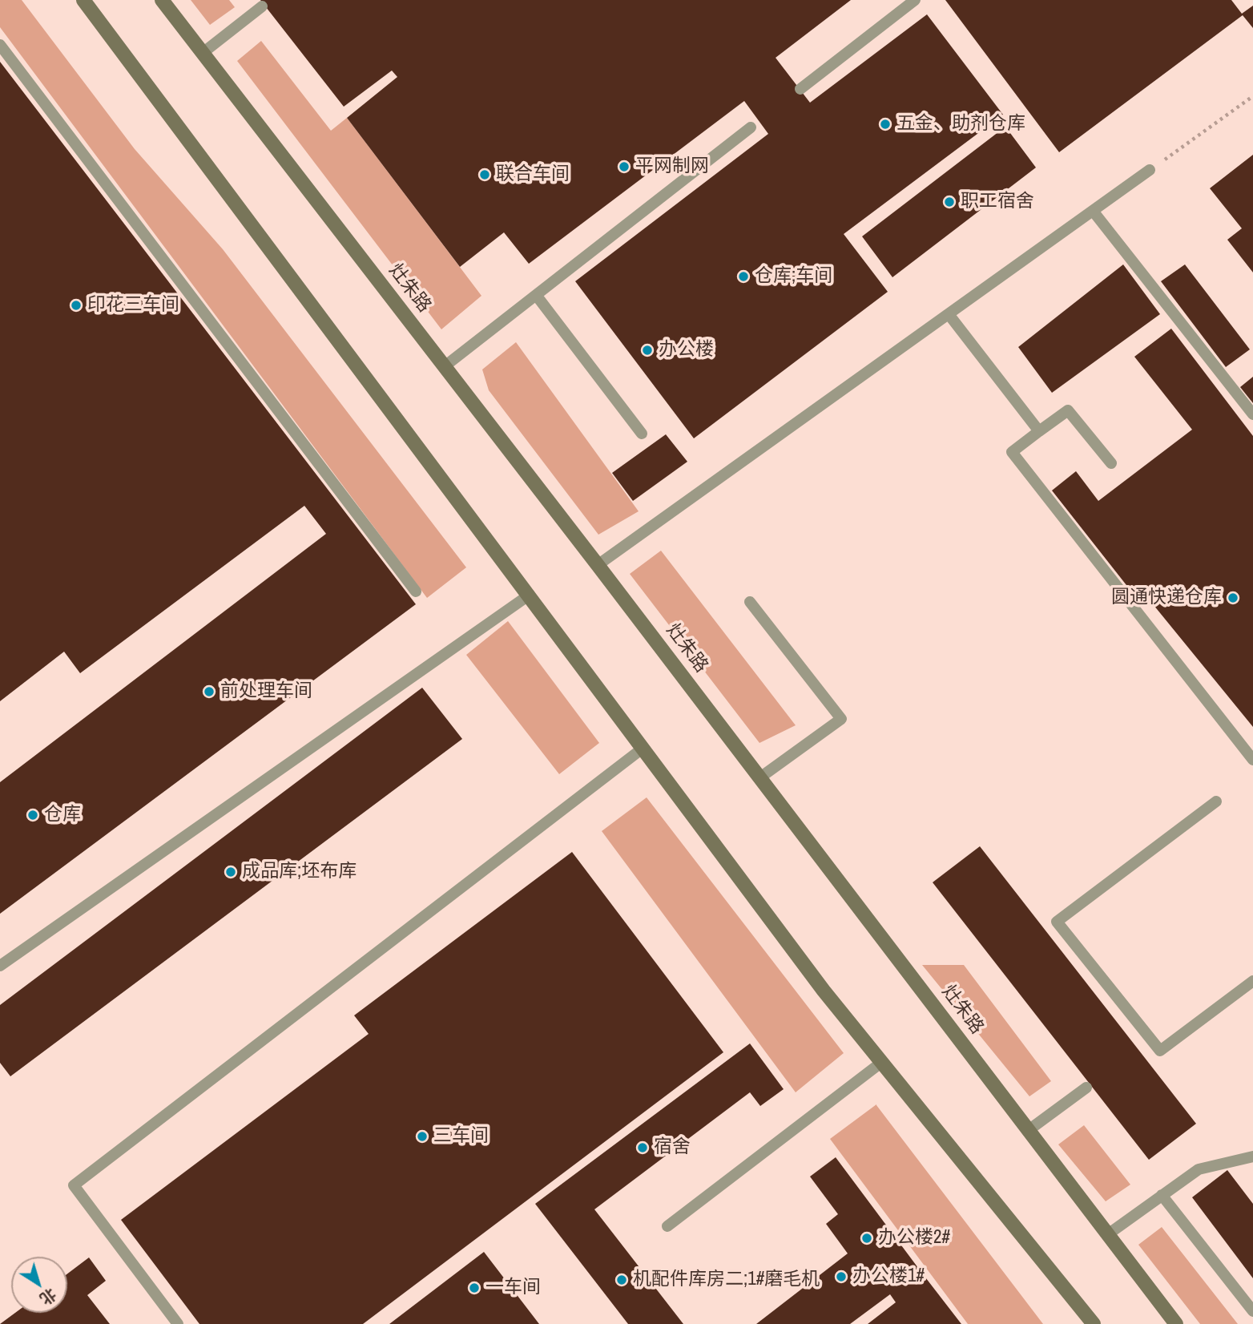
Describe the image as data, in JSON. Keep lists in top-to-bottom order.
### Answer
{
  "streets": {
    "main road": ["灶朱路"]
  },
  "places": [
    "五金、助剂仓库",
    "平网制网",
    "联合车间",
    "职工宿舍",
    "仓库;车间",
    "印花三车间",
    "办公楼",
    "圆通快递仓库",
    "前处理车间",
    "仓库",
    "成品库;坯布库",
    "三车间",
    "宿舍",
    "办公楼2#",
    "办公楼1#",
    "机配件库房二;1#磨毛机",
    "一车间"
  ],
  "north": "bottom right"
}
